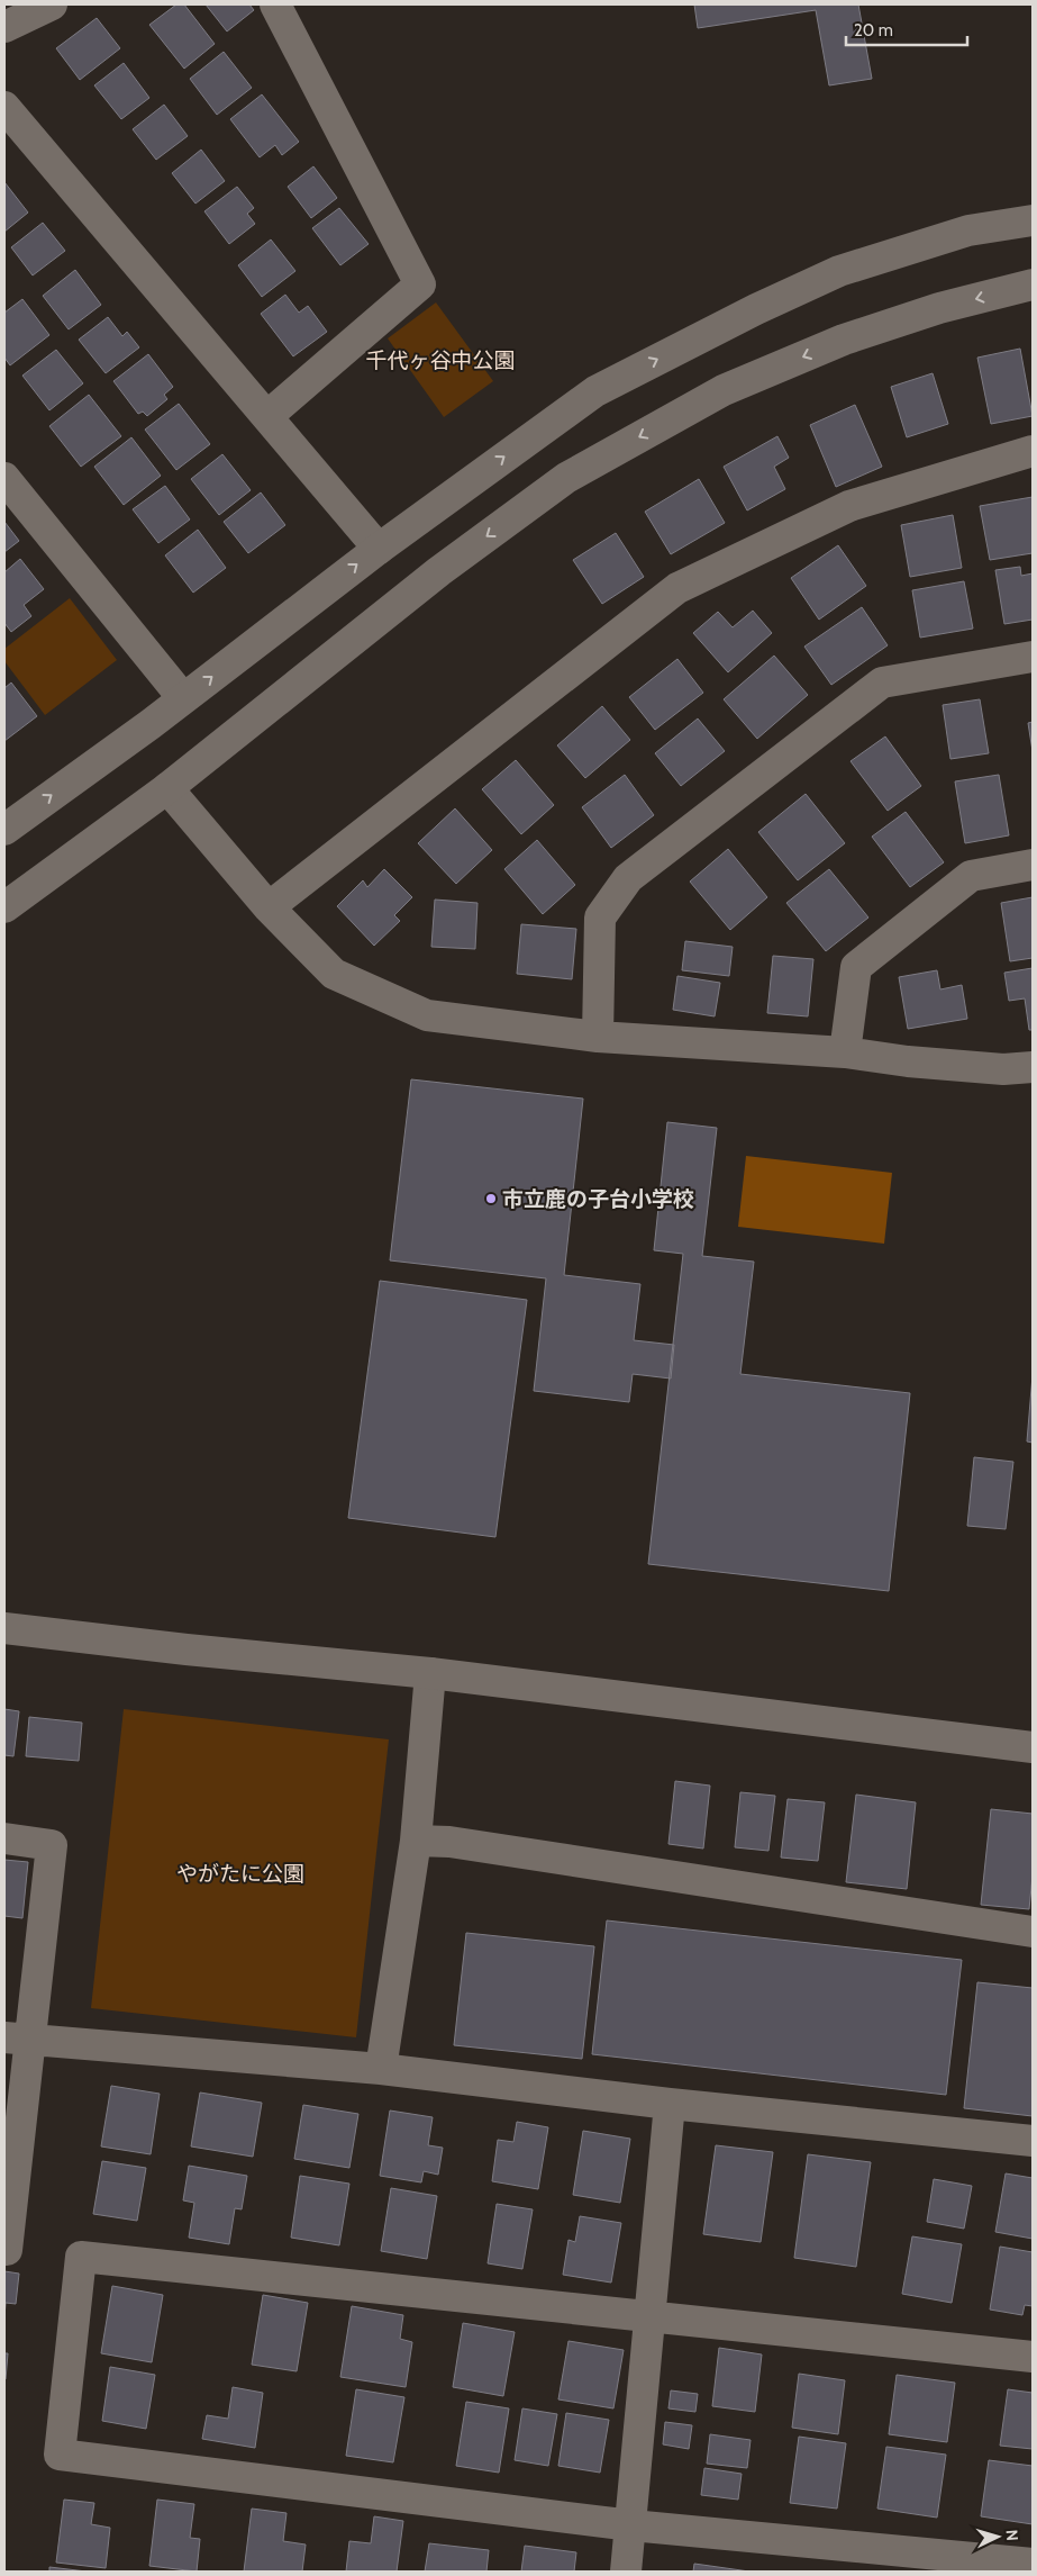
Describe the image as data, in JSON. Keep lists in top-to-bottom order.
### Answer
{
  "parks": ["千代ヶ谷中公園", "やがたに公園"],
  "places": ["市立鹿の子台小学校"],
  "scale_bar": "20 m",
  "north": "right"
}
